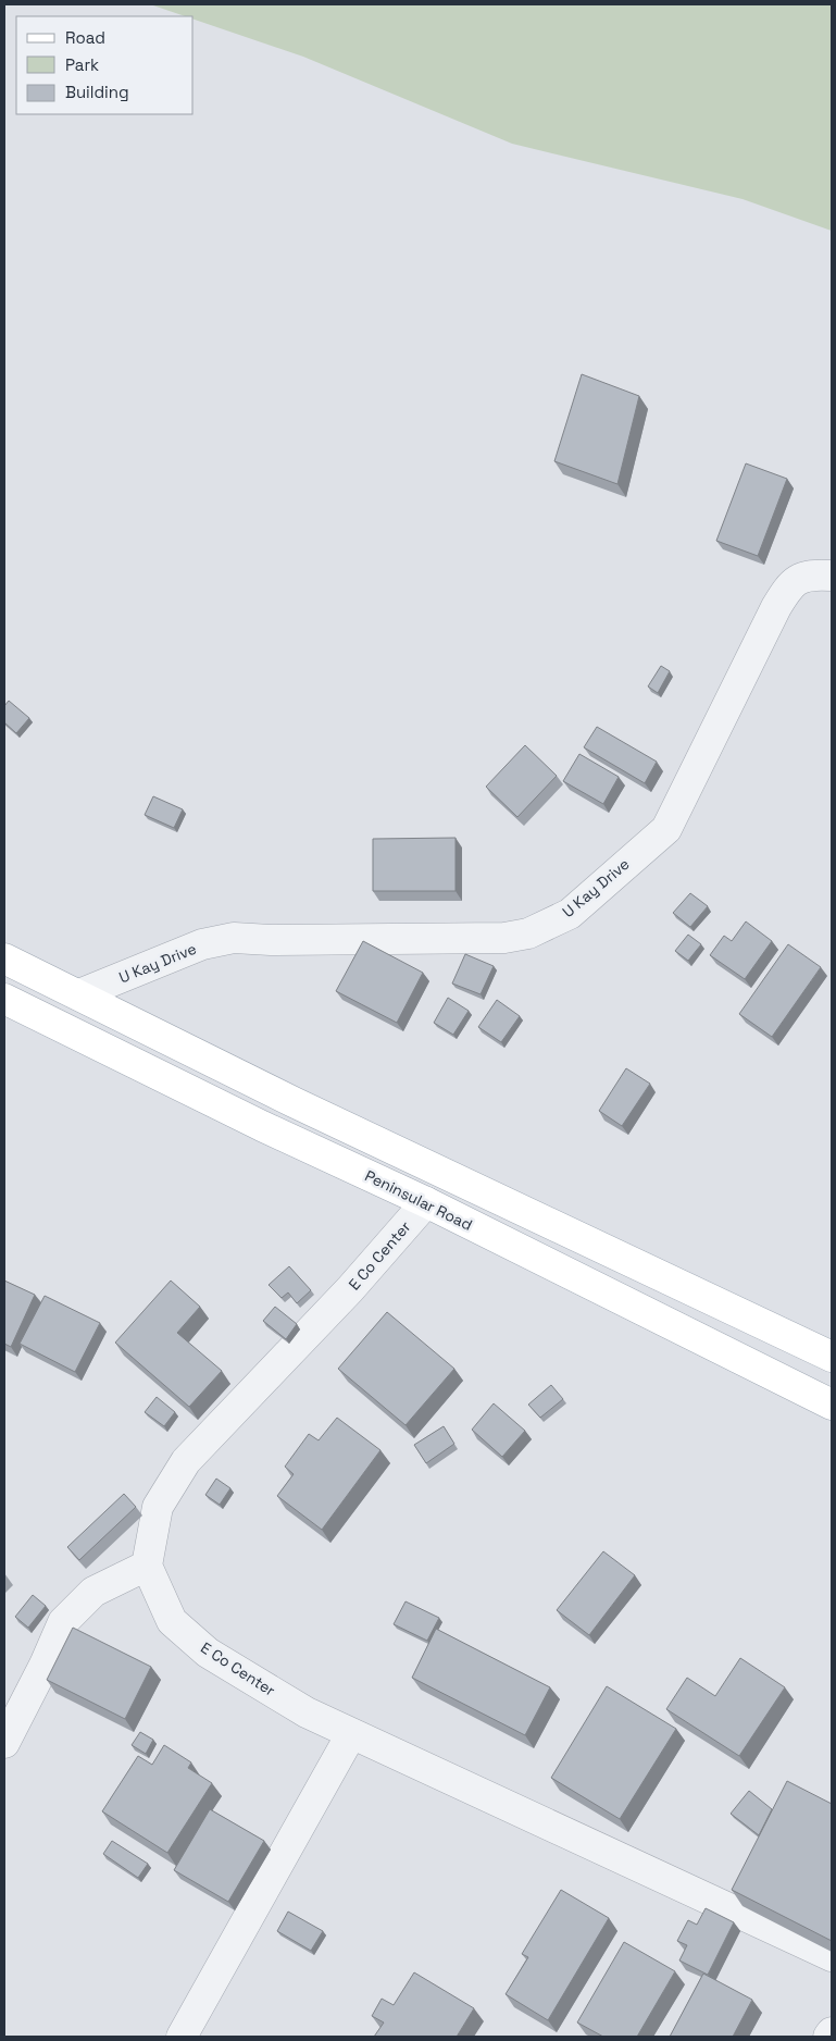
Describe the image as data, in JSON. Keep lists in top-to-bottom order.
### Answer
{
  "streets": {
    "main road": ["Peninsular Road"],
    "street": ["U Kay Drive", "E Co Center"]
  },
  "crossings": [
    ["Peninsular Road", "E Co Center"]
  ],
  "legend": ["Road", "Park", "Building"]
}
